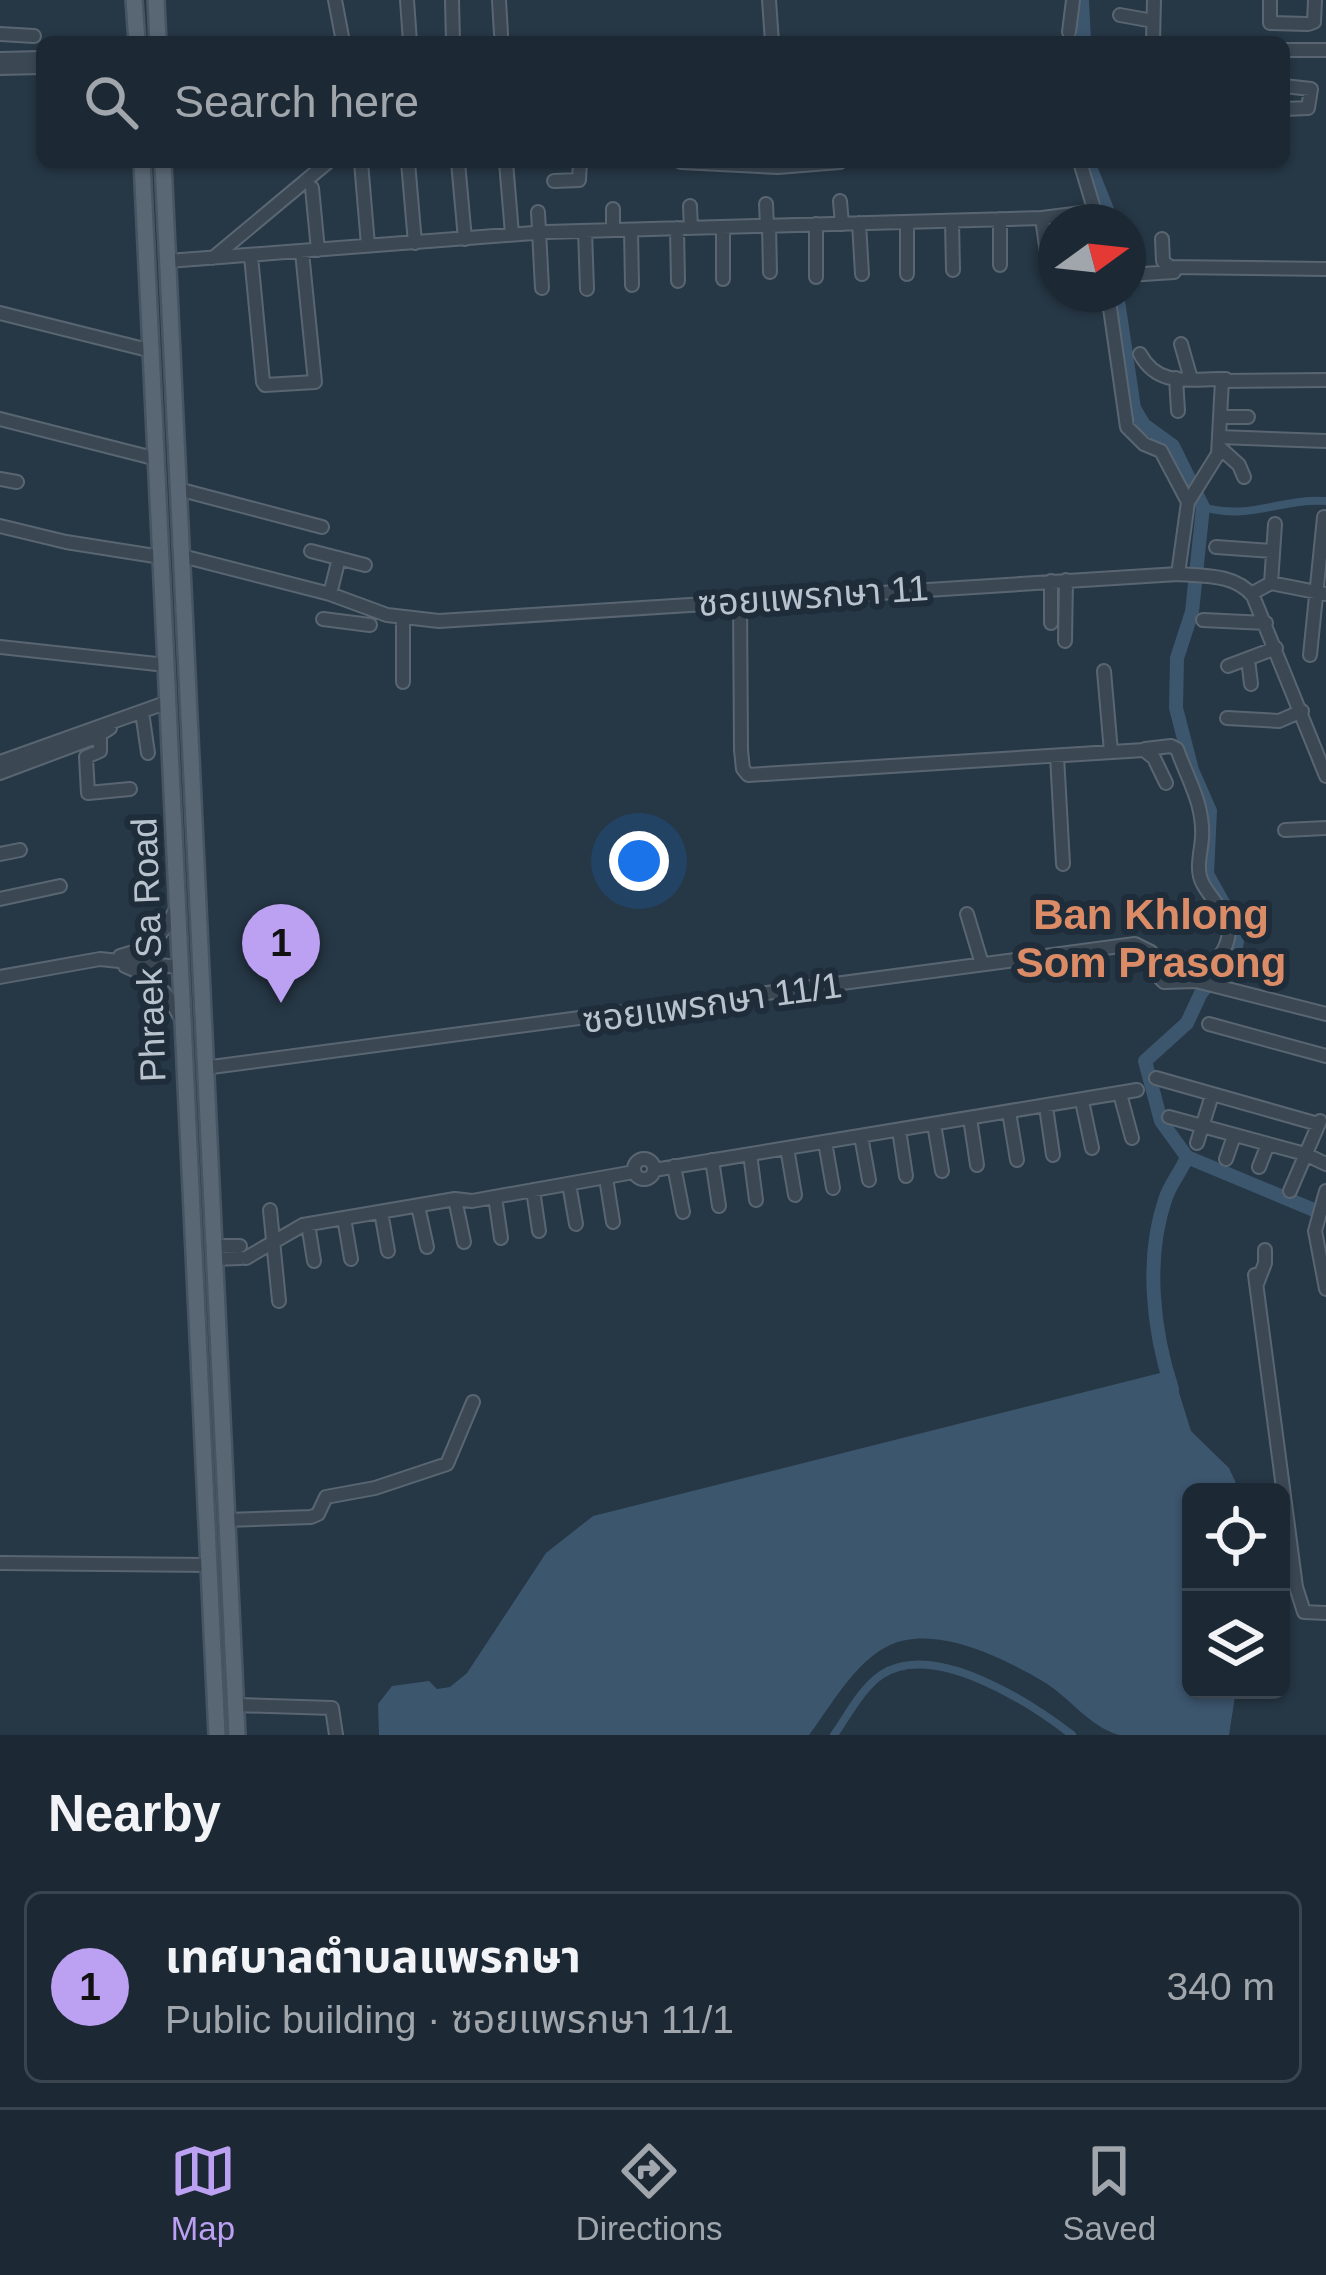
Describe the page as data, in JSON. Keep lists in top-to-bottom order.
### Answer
{
  "streets": {
    "main road": ["Phraek Sa Road"],
    "street": ["ซอยแพรกษา 11", "ซอยแพรกษา 11/1"]
  },
  "crossings": [
    ["ซอยแพรกษา 11", "Phraek Sa Road"],
    ["Phraek Sa Road", "ซอยแพรกษา 11/1"]
  ],
  "districts": ["Ban Khlong Som Prasong"],
  "north": "right",
  "page": {
    "search": "Search here",
    "pins": "1",
    "heading": "Nearby",
    "list": [
      {
        "mark": "1",
        "name": "เทศบาลตำบลแพรกษา",
        "note": "Public building · ซอยแพรกษา 11/1",
        "value": "340 m"
      }
    ],
    "nav": ["Map", "Directions", "Saved"]
  }
}
